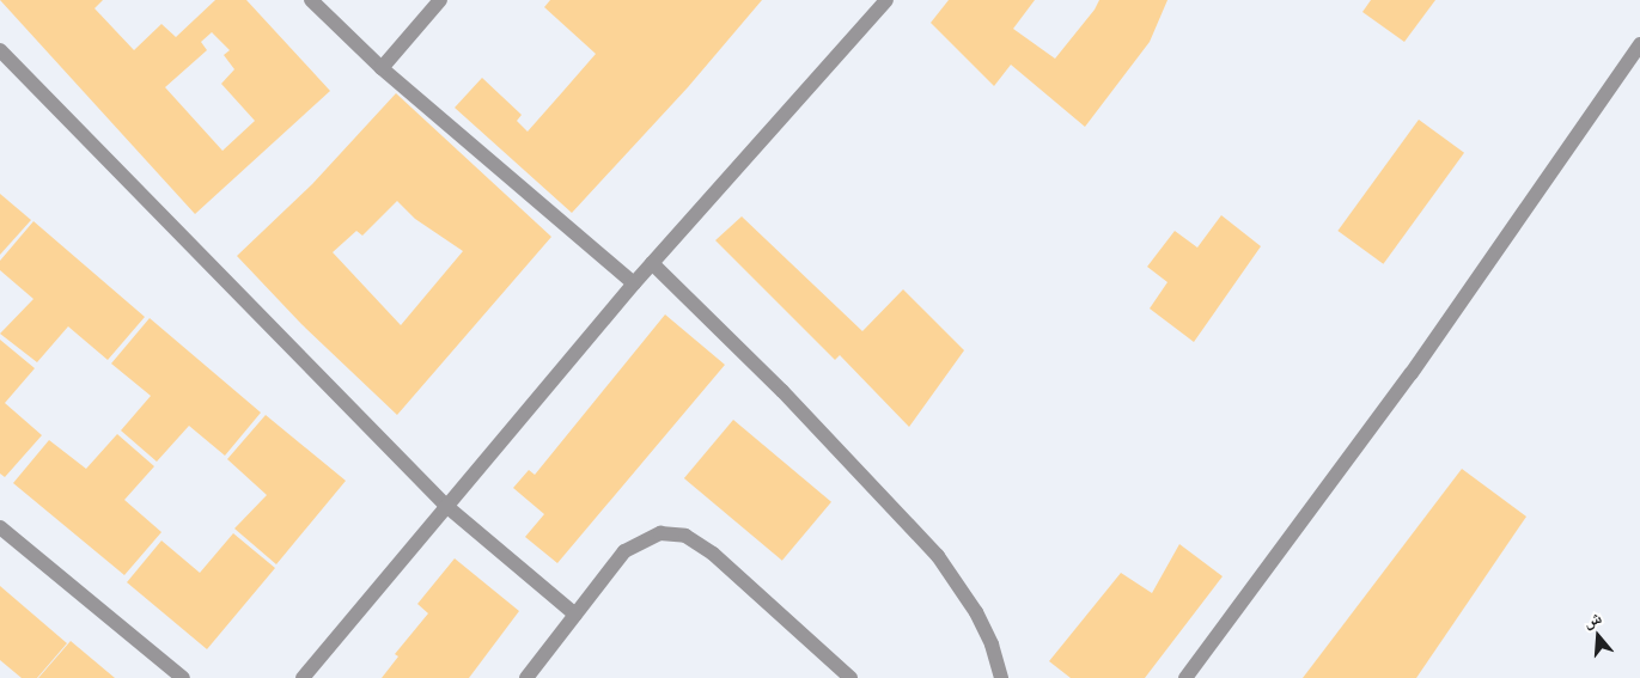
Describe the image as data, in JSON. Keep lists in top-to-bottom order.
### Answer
{
  "north": "top"
}
